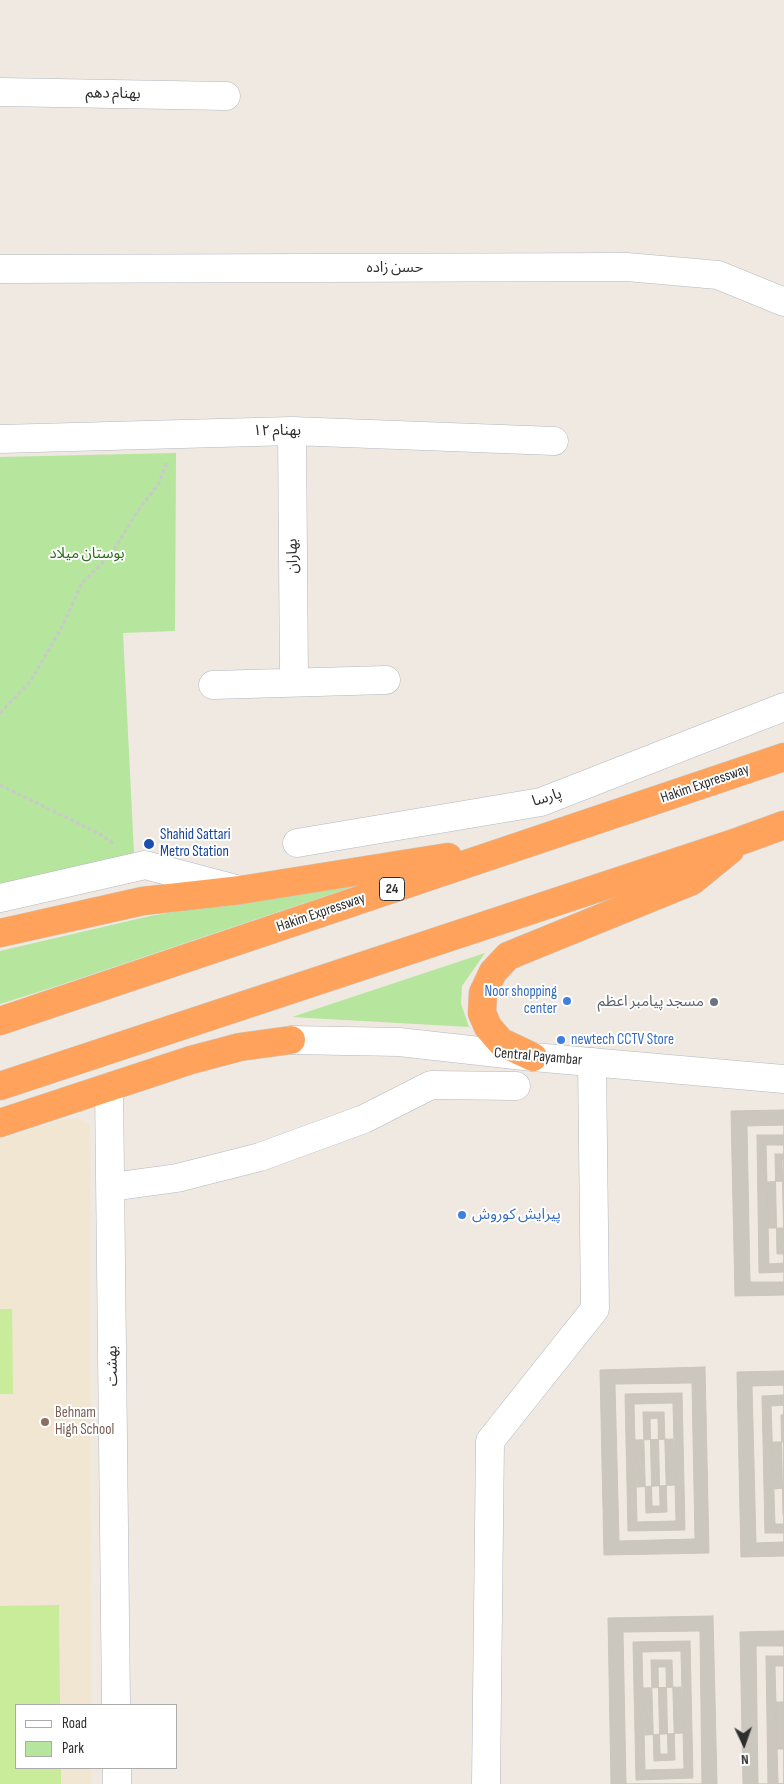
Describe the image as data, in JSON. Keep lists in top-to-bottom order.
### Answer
{
  "streets": {
    "highway": ["Hakim Expressway", "24"],
    "street": [
      "بهنام دهم",
      "حسن زاده",
      "بهنام ۱۲",
      "بهاران",
      "پارسا",
      "Central Payambar",
      "بهشت"
    ]
  },
  "crossings": [
    ["بهنام ۱۲", "بهاران"]
  ],
  "parks": ["بوستان میلاد"],
  "places": [
    "Shahid Sattari Metro Station",
    "Noor shopping center",
    "مسجد پیامبر اعظم",
    "newtech CCTV Store",
    "پیرایش کوروش",
    "Behnam High School"
  ],
  "legend": ["Road", "Park"],
  "north": "bottom"
}
